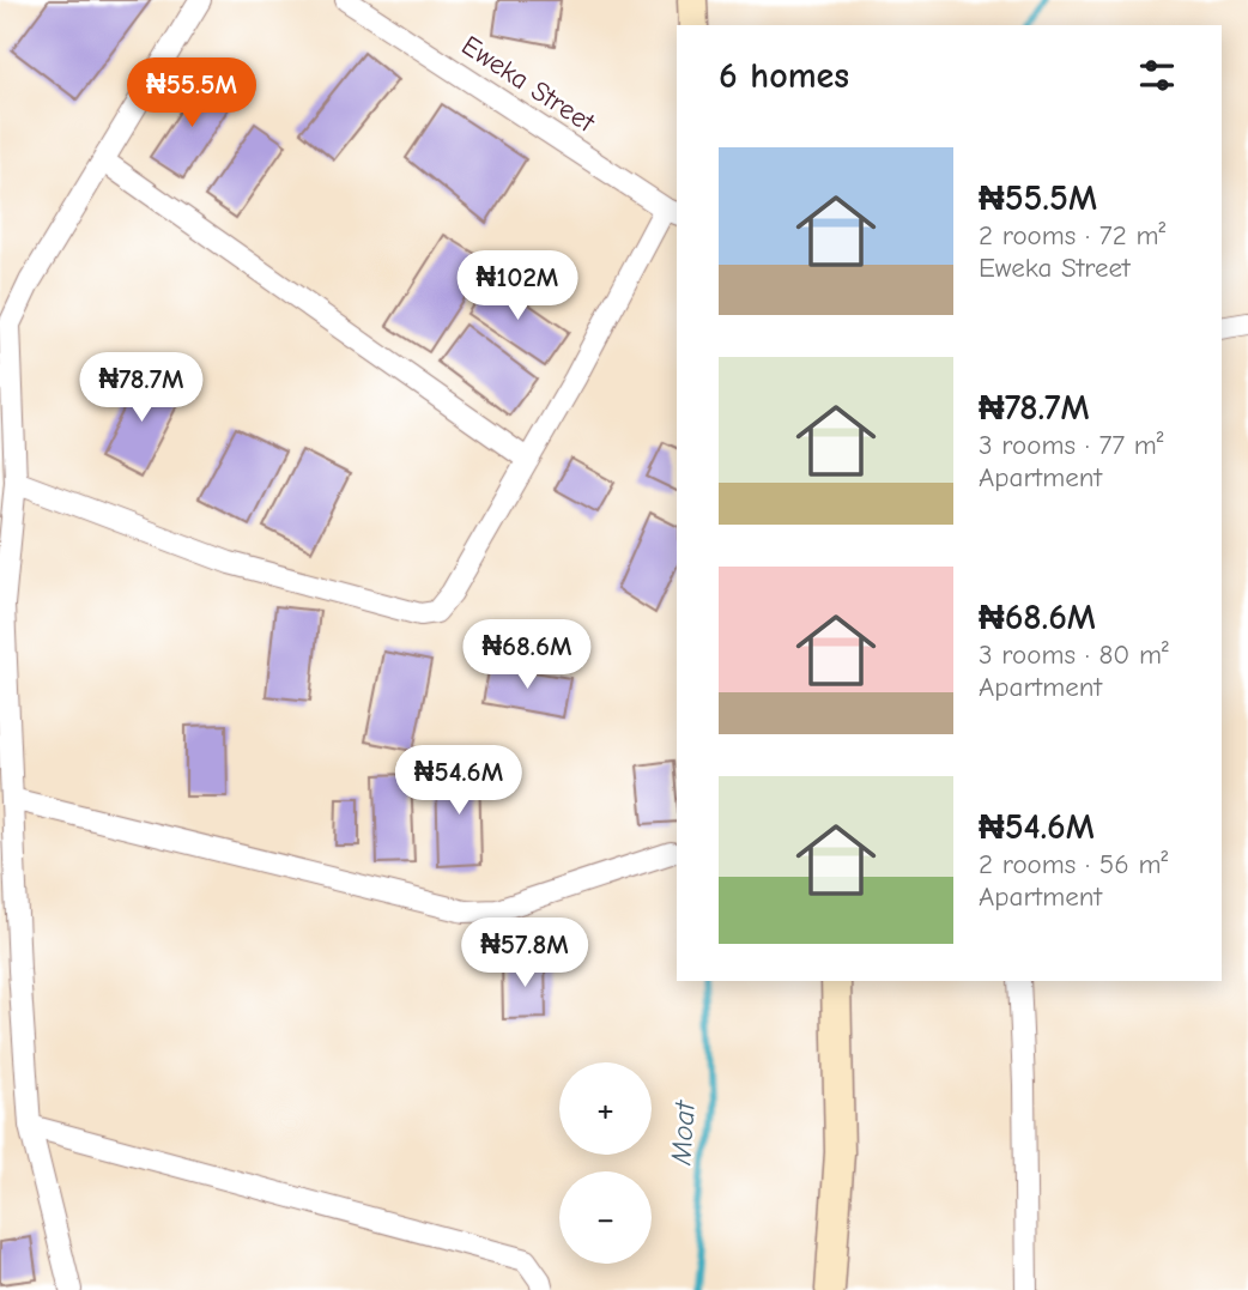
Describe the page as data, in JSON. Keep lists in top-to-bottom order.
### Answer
{
  "streets": {
    "street": ["Eweka Street"]
  },
  "water": ["Moat"],
  "page": {
    "heading": "6 homes",
    "price": [
      "₦55.5M",
      "₦102M",
      "₦78.7M",
      "₦68.6M",
      "₦54.6M",
      "₦57.8M"
    ],
    "list": [
      {
        "name": "₦55.5M",
        "note": "2 rooms · 72 m² · Eweka Street"
      },
      {
        "name": "₦78.7M",
        "note": "3 rooms · 77 m² · Apartment"
      },
      {
        "name": "₦68.6M",
        "note": "3 rooms · 80 m² · Apartment"
      },
      {
        "name": "₦54.6M",
        "note": "2 rooms · 56 m² · Apartment"
      }
    ],
    "map_buttons": ["+", "−"]
  }
}
